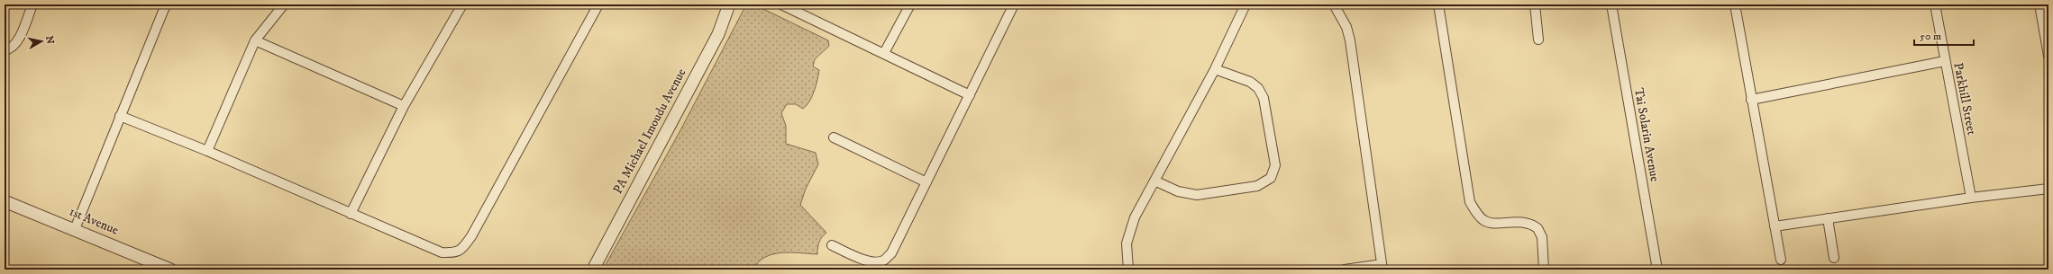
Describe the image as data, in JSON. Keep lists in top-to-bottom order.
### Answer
{
  "streets": {
    "street": [
      "Parkhill Street",
      "PA Michael Imoudu Avenue",
      "Tai Solarin Avenue",
      "1st Avenue"
    ]
  },
  "scale_bar": "50 m",
  "north": "right"
}
